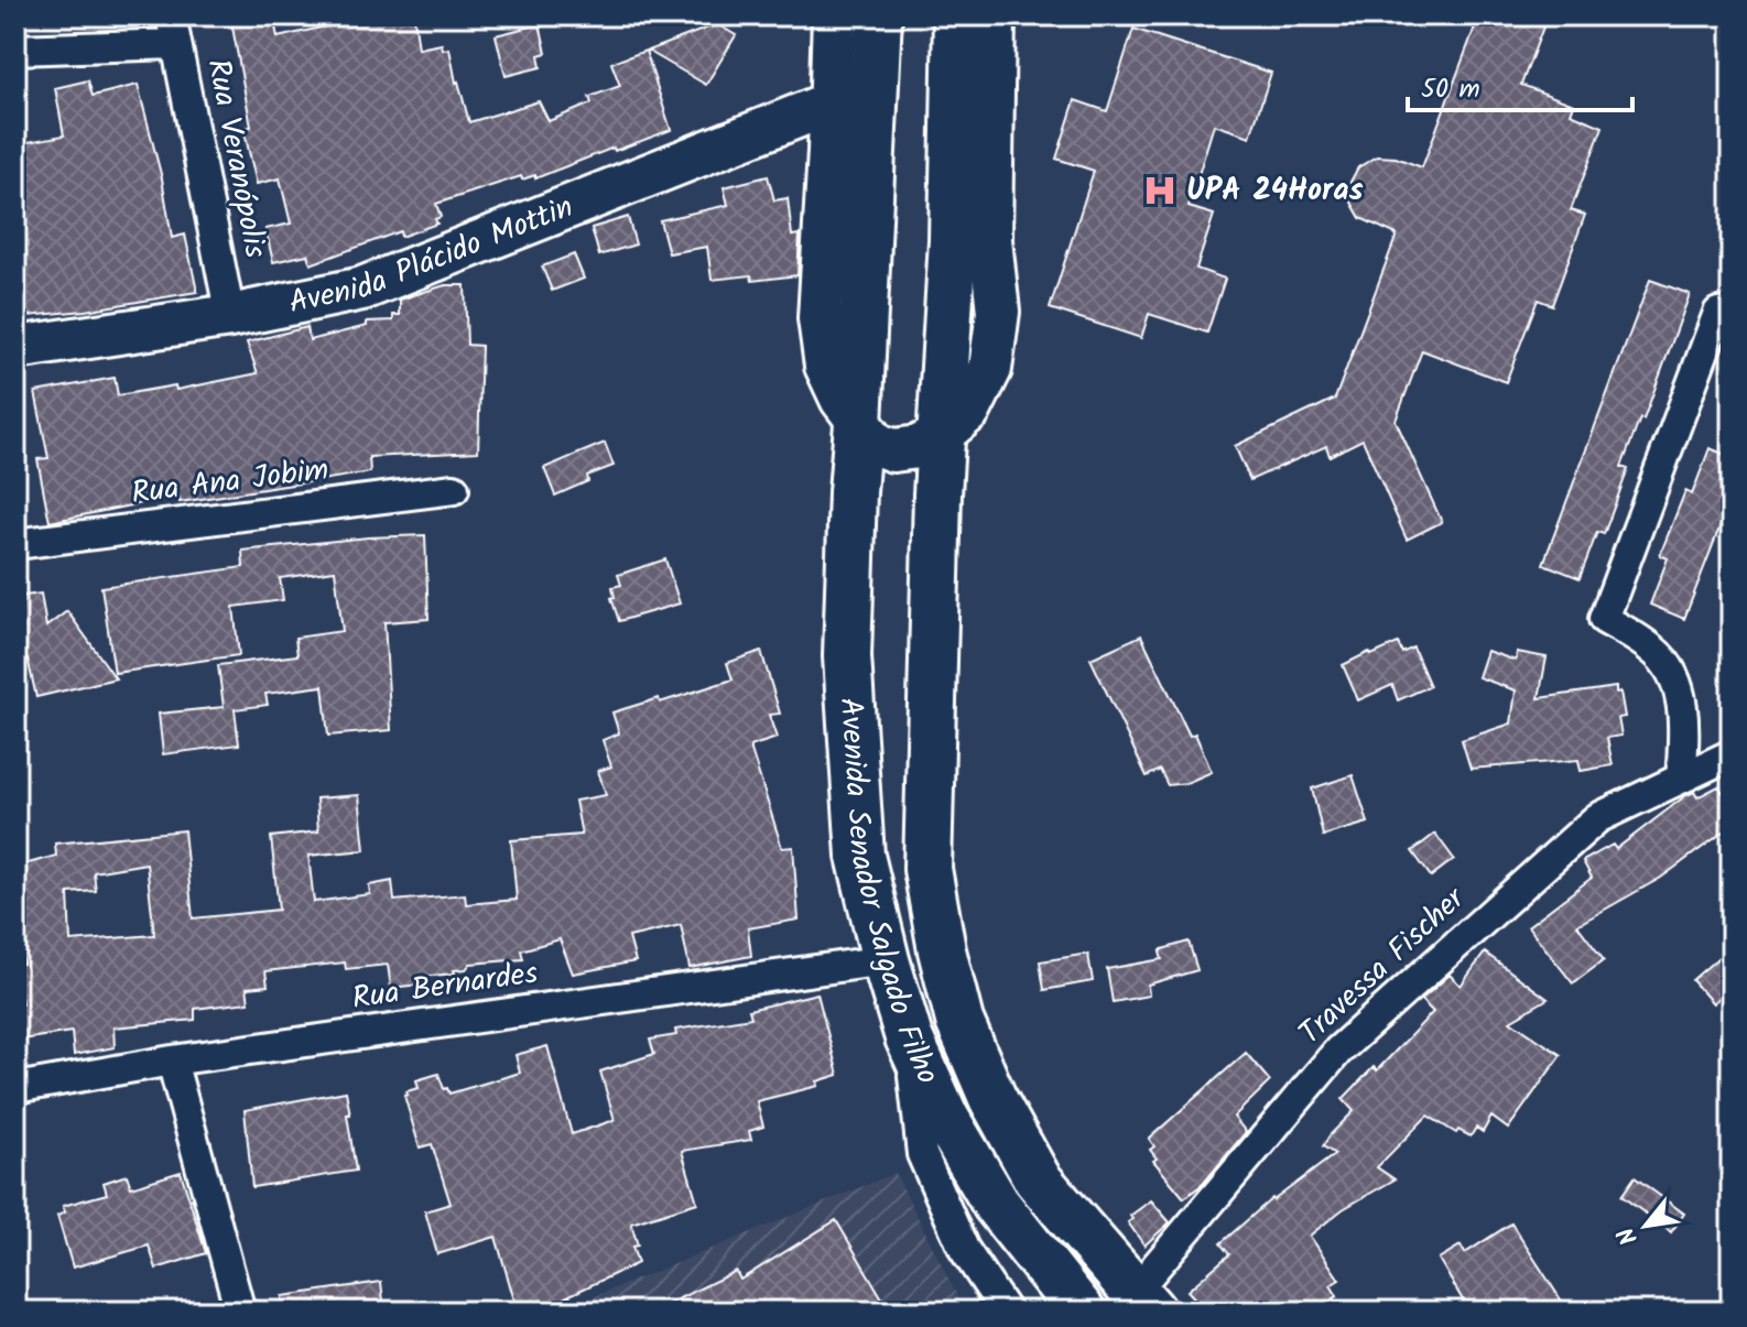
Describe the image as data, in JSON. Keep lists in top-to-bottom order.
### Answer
{
  "streets": {
    "main road": ["Avenida Plácido Mottin", "Avenida Senador Salgado Filho"],
    "street": [
      "Rua Veranópolis",
      "Rua Ana Jobim",
      "Travessa Fischer",
      "Rua Bernardes"
    ]
  },
  "crossings": [
    ["Rua Veranópolis", "Avenida Plácido Mottin"],
    ["Avenida Senador Salgado Filho", "Travessa Fischer"],
    ["Avenida Senador Salgado Filho", "Rua Bernardes"]
  ],
  "places": {
    "hospital": ["UPA 24Horas"]
  },
  "scale_bar": "50 m",
  "north": "bottom left"
}
